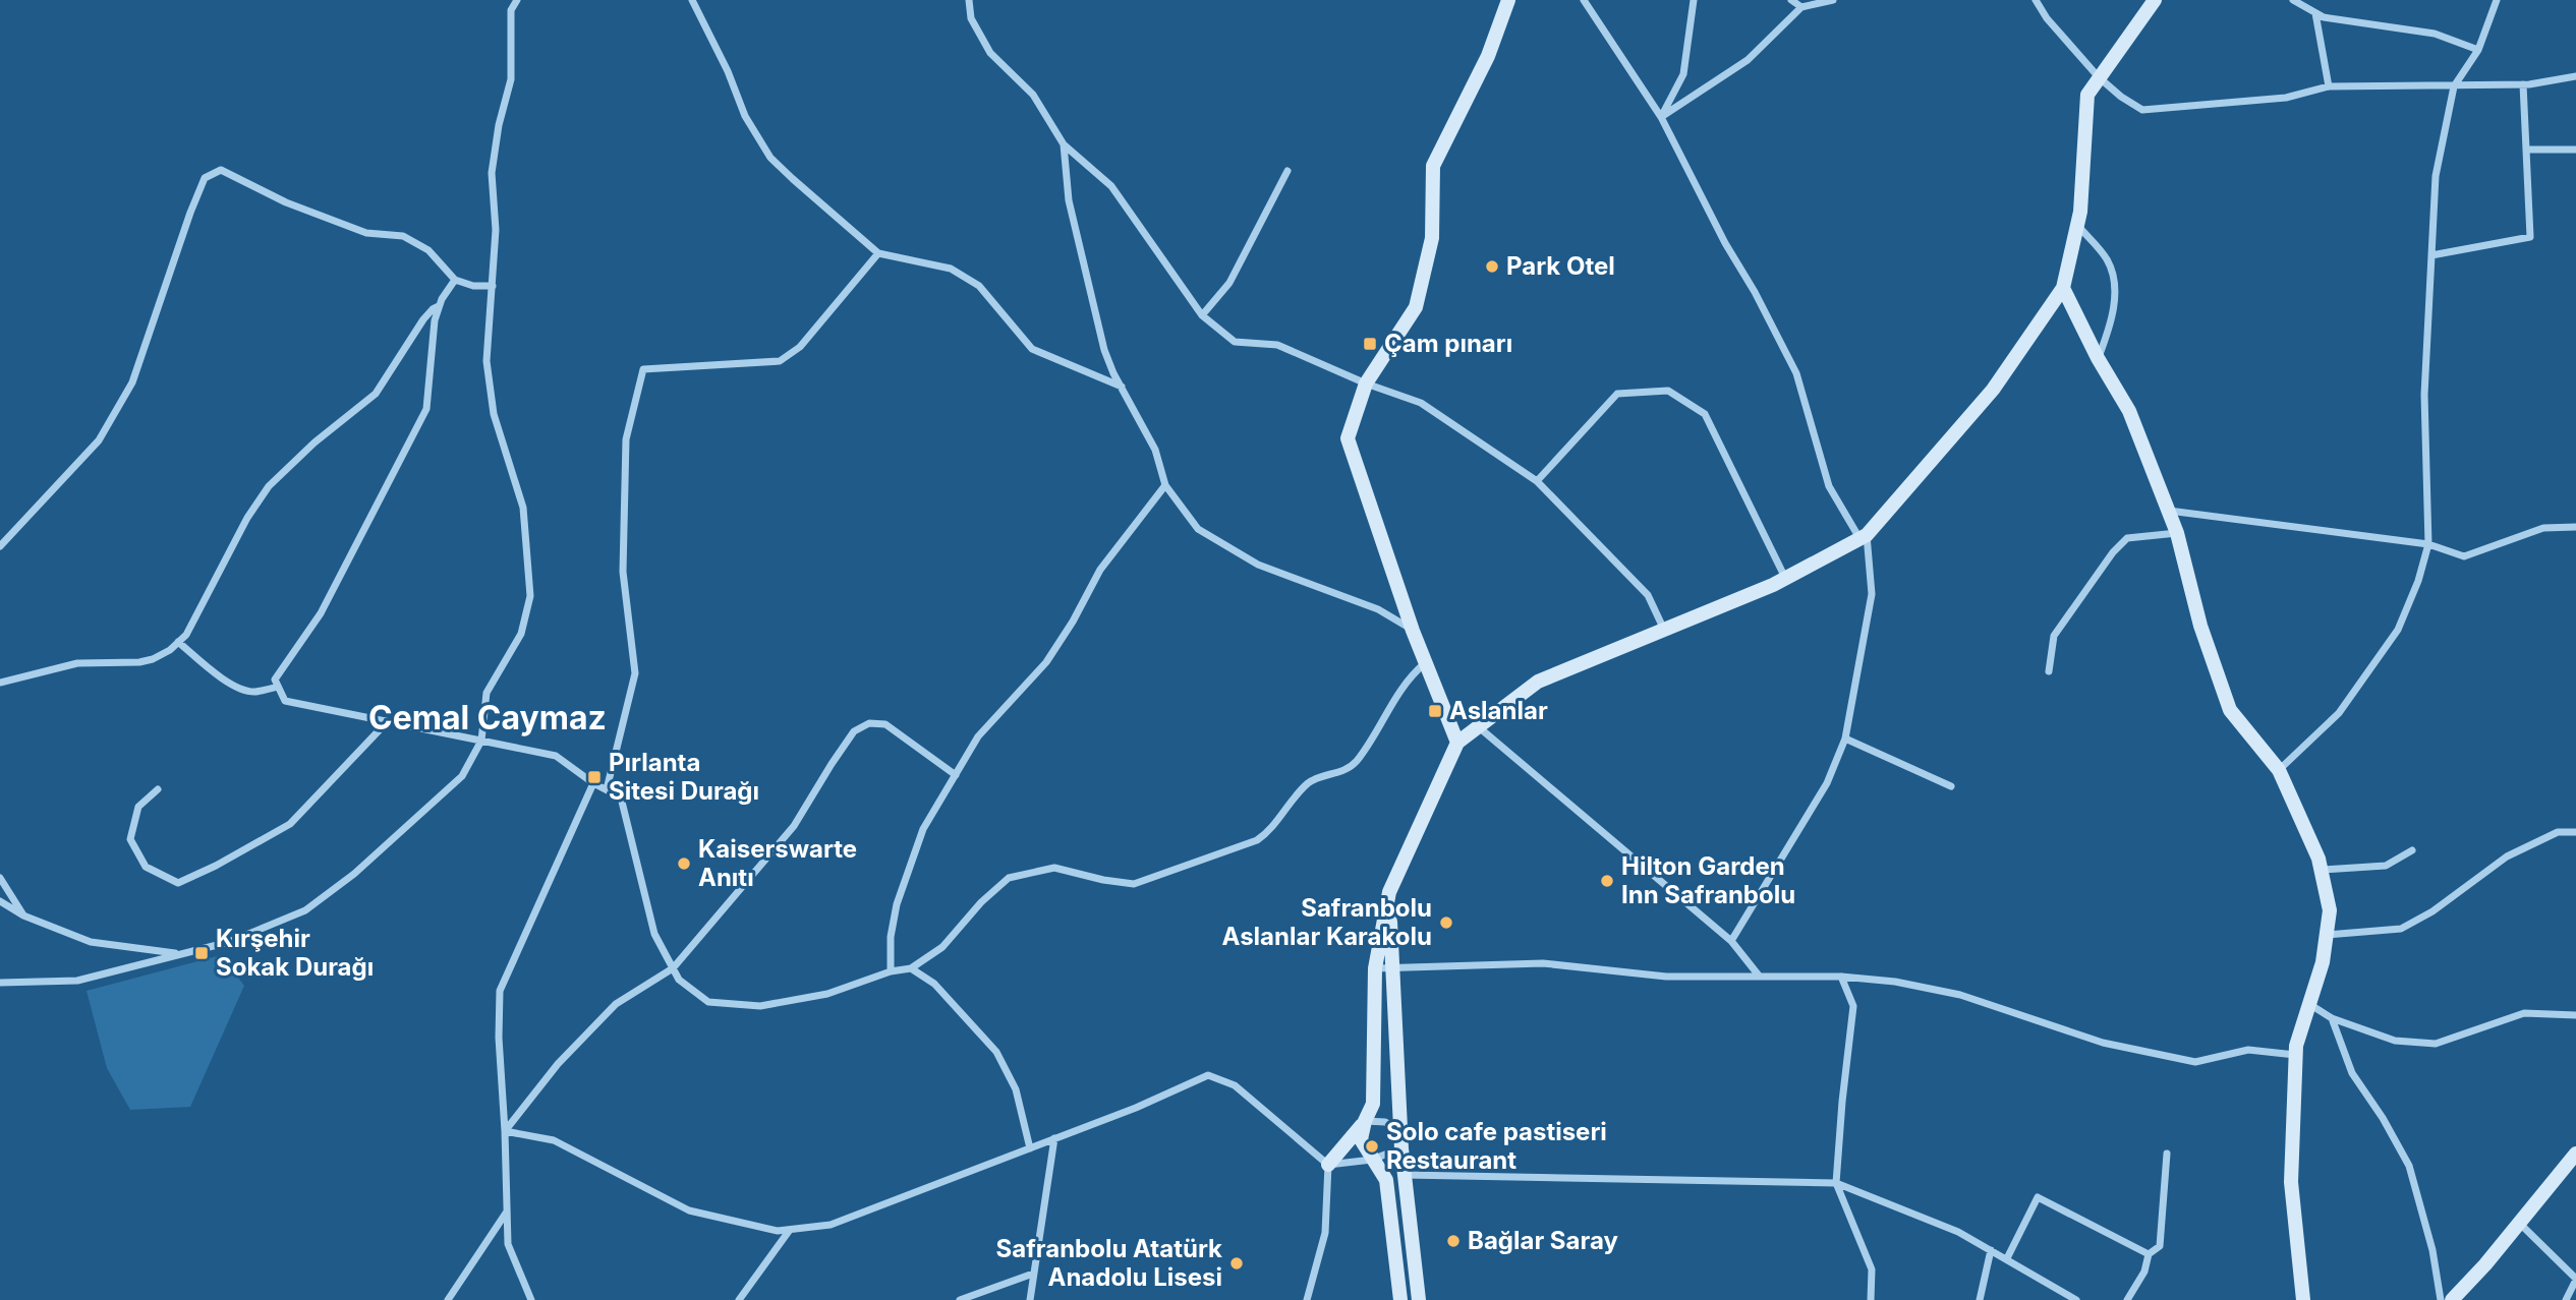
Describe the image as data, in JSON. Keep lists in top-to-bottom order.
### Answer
{
  "districts": ["Cemal Caymaz"],
  "places": {
    "other": [
      "Park Otel",
      "Kaiserswarte Anıtı",
      "Hilton Garden Inn Safranbolu",
      "Safranbolu Aslanlar Karakolu",
      "Solo cafe pastiseri Restaurant",
      "Bağlar Saray",
      "Safranbolu Atatürk Anadolu Lisesi"
    ],
    "transit": [
      "Çam pınarı",
      "Aslanlar",
      "Pırlanta Sitesi Durağı",
      "Kırşehir Sokak Durağı"
    ]
  }
}
